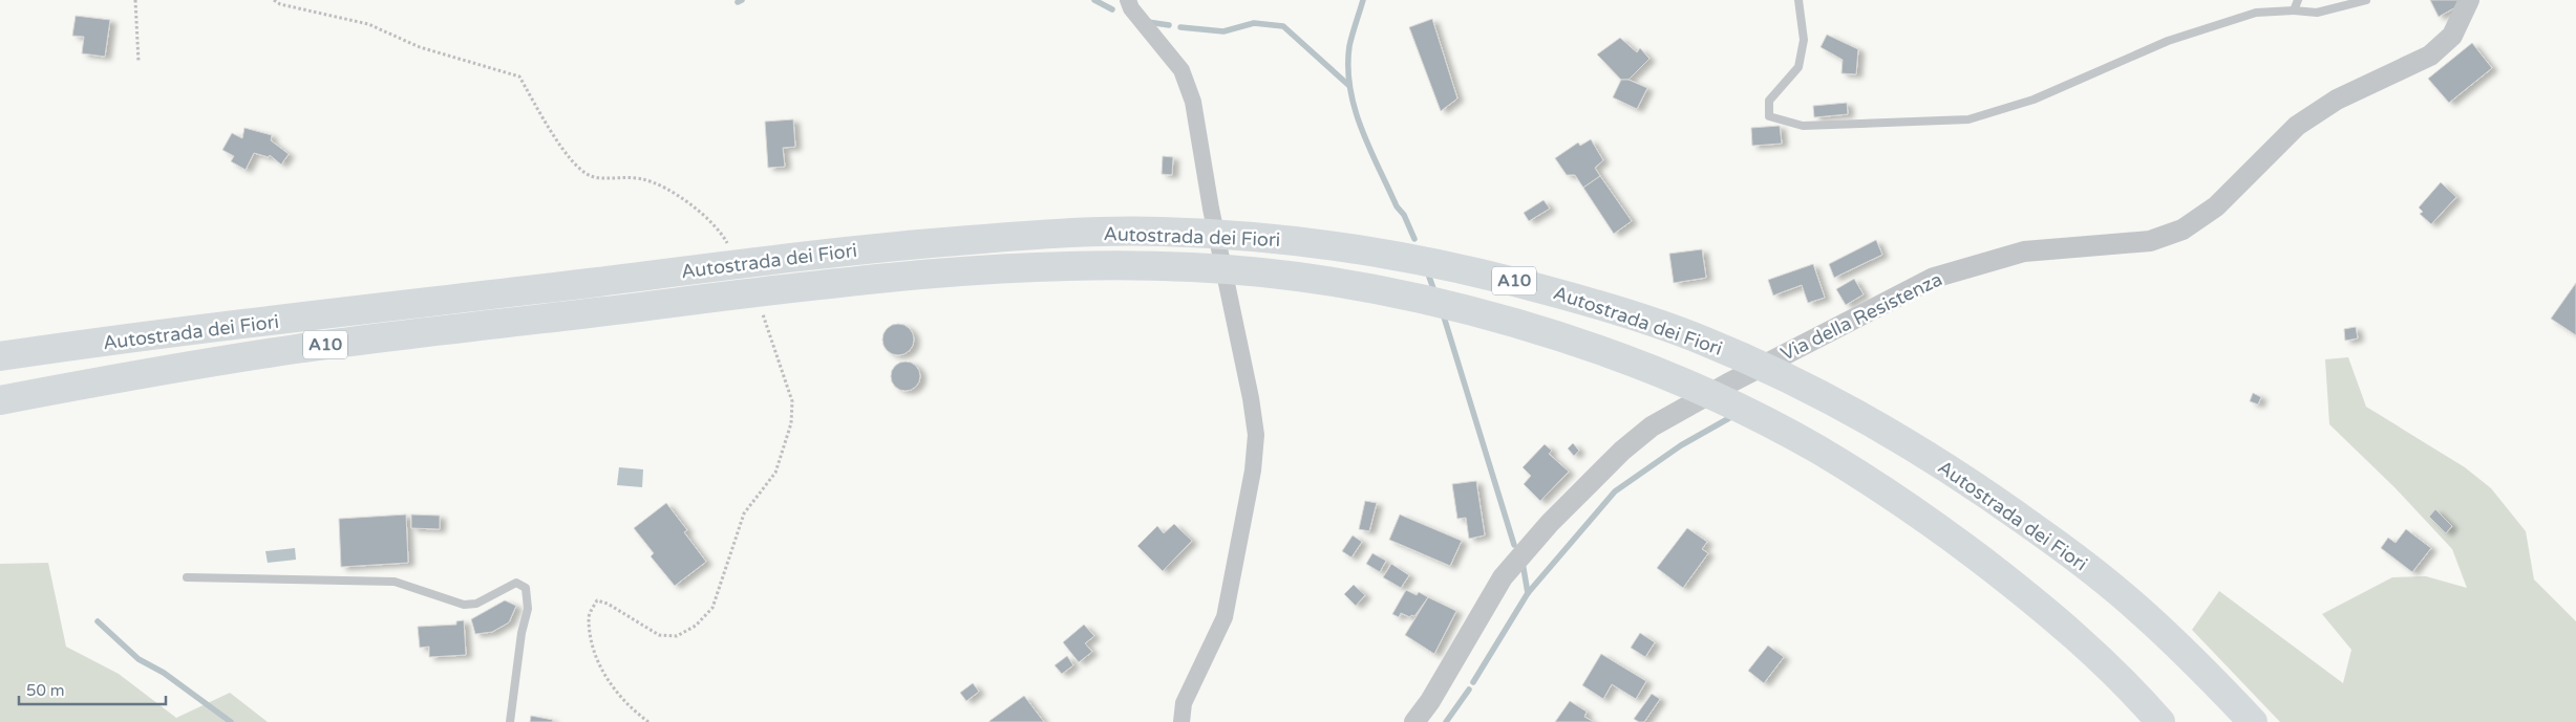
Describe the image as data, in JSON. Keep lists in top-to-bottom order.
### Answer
{
  "streets": {
    "highway": ["Autostrada dei Fiori", "A10"],
    "street": ["Via della Resistenza"]
  },
  "scale_bar": "50 m"
}
